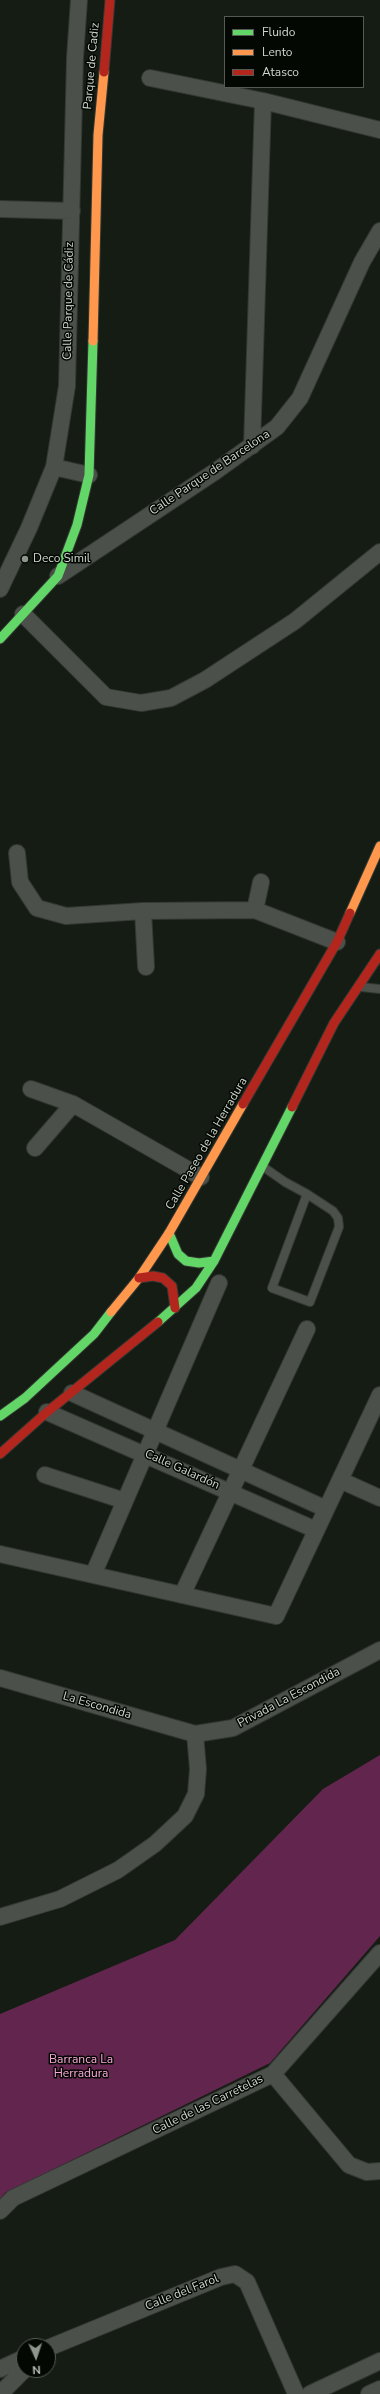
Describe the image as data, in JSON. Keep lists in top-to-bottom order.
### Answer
{
  "streets": {
    "main road": ["Parque de Cadiz", "Calle Parque de Cádiz", "Calle Paseo de la Herradura"],
    "street": [
      "Calle Parque de Barcelona",
      "Calle Galardón",
      "Privada La Escondida",
      "La Escondida",
      "Calle de las Carretelas",
      "Calle del Farol"
    ]
  },
  "crossings": [
    ["Parque de Cadiz", "Calle Parque de Cádiz"],
    ["Calle Parque de Cádiz", "Calle Parque de Barcelona"],
    ["Privada La Escondida", "La Escondida"]
  ],
  "parks": ["Barranca La Herradura"],
  "places": ["Deco Simil"],
  "legend": ["Fluido", "Lento", "Atasco"],
  "north": "bottom"
}
